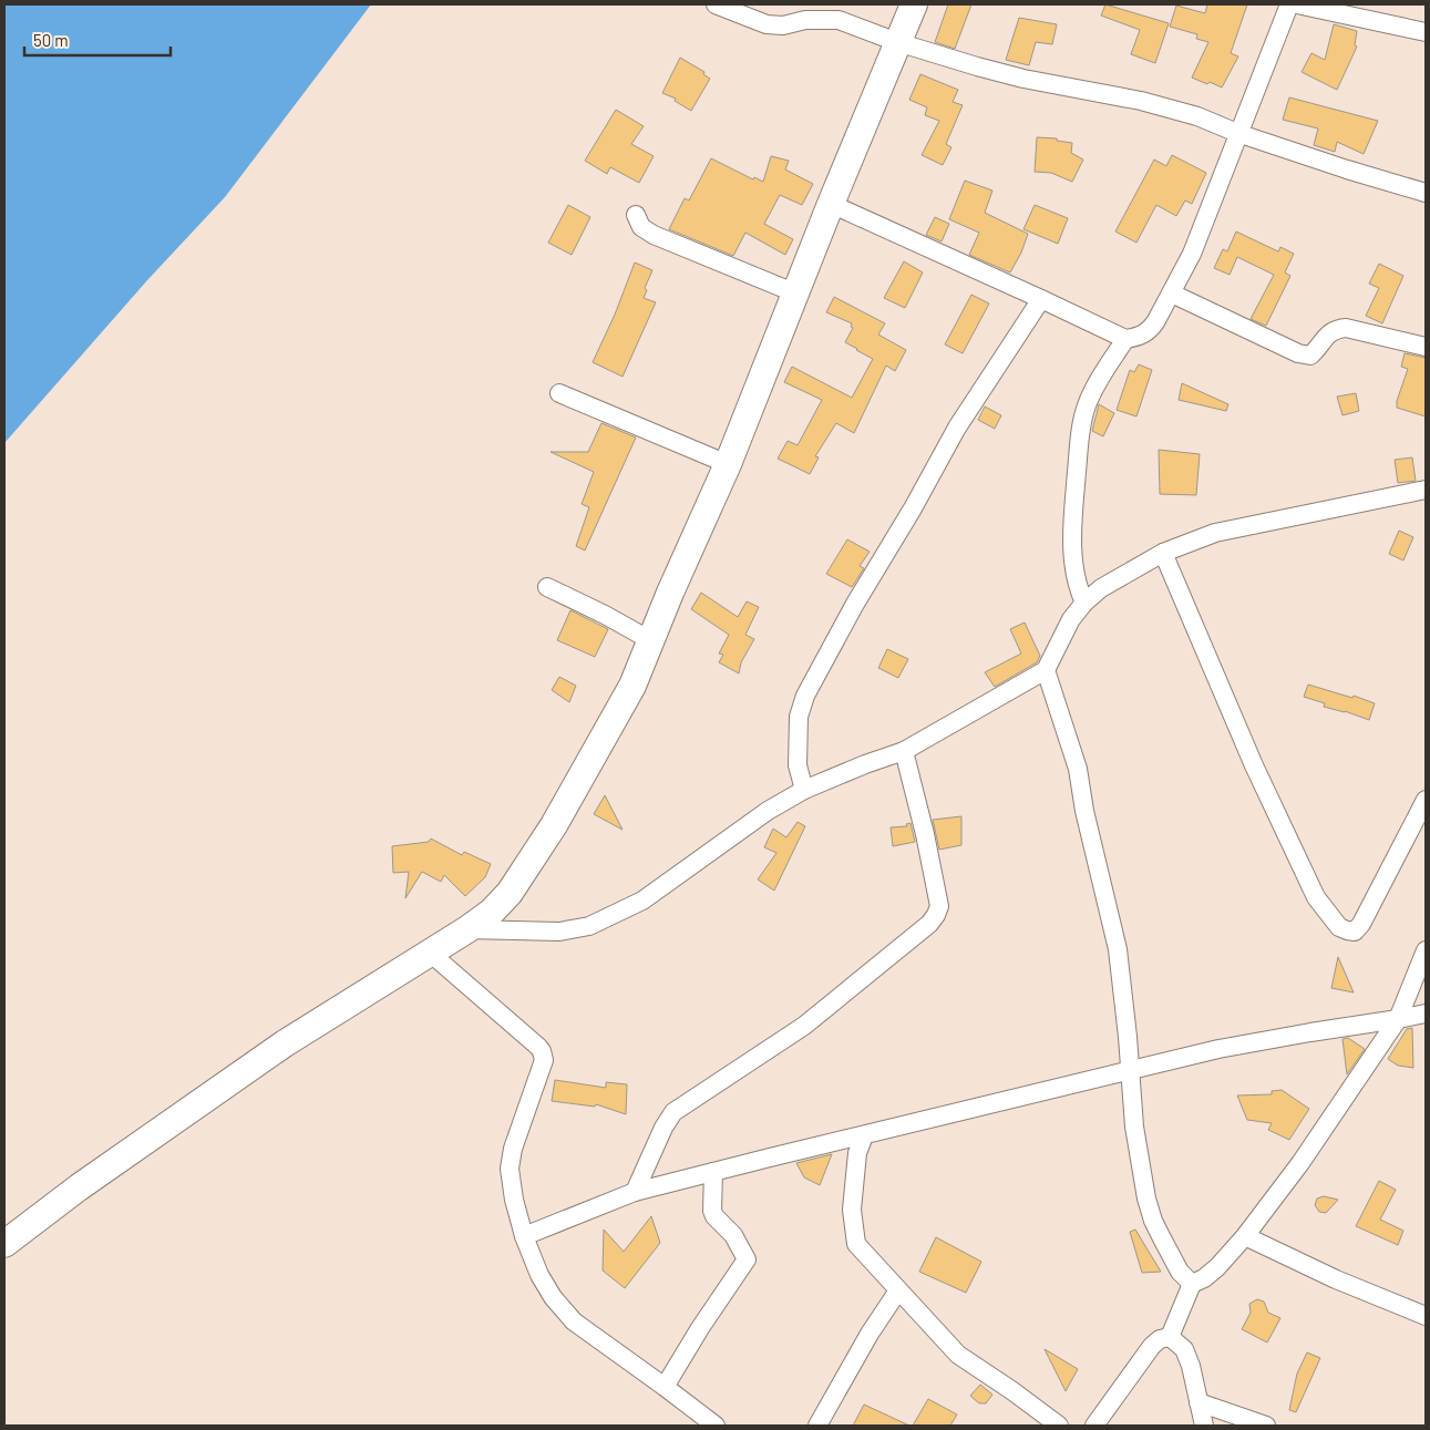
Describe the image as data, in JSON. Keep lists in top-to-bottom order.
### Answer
{
  "scale_bar": "50 m"
}
